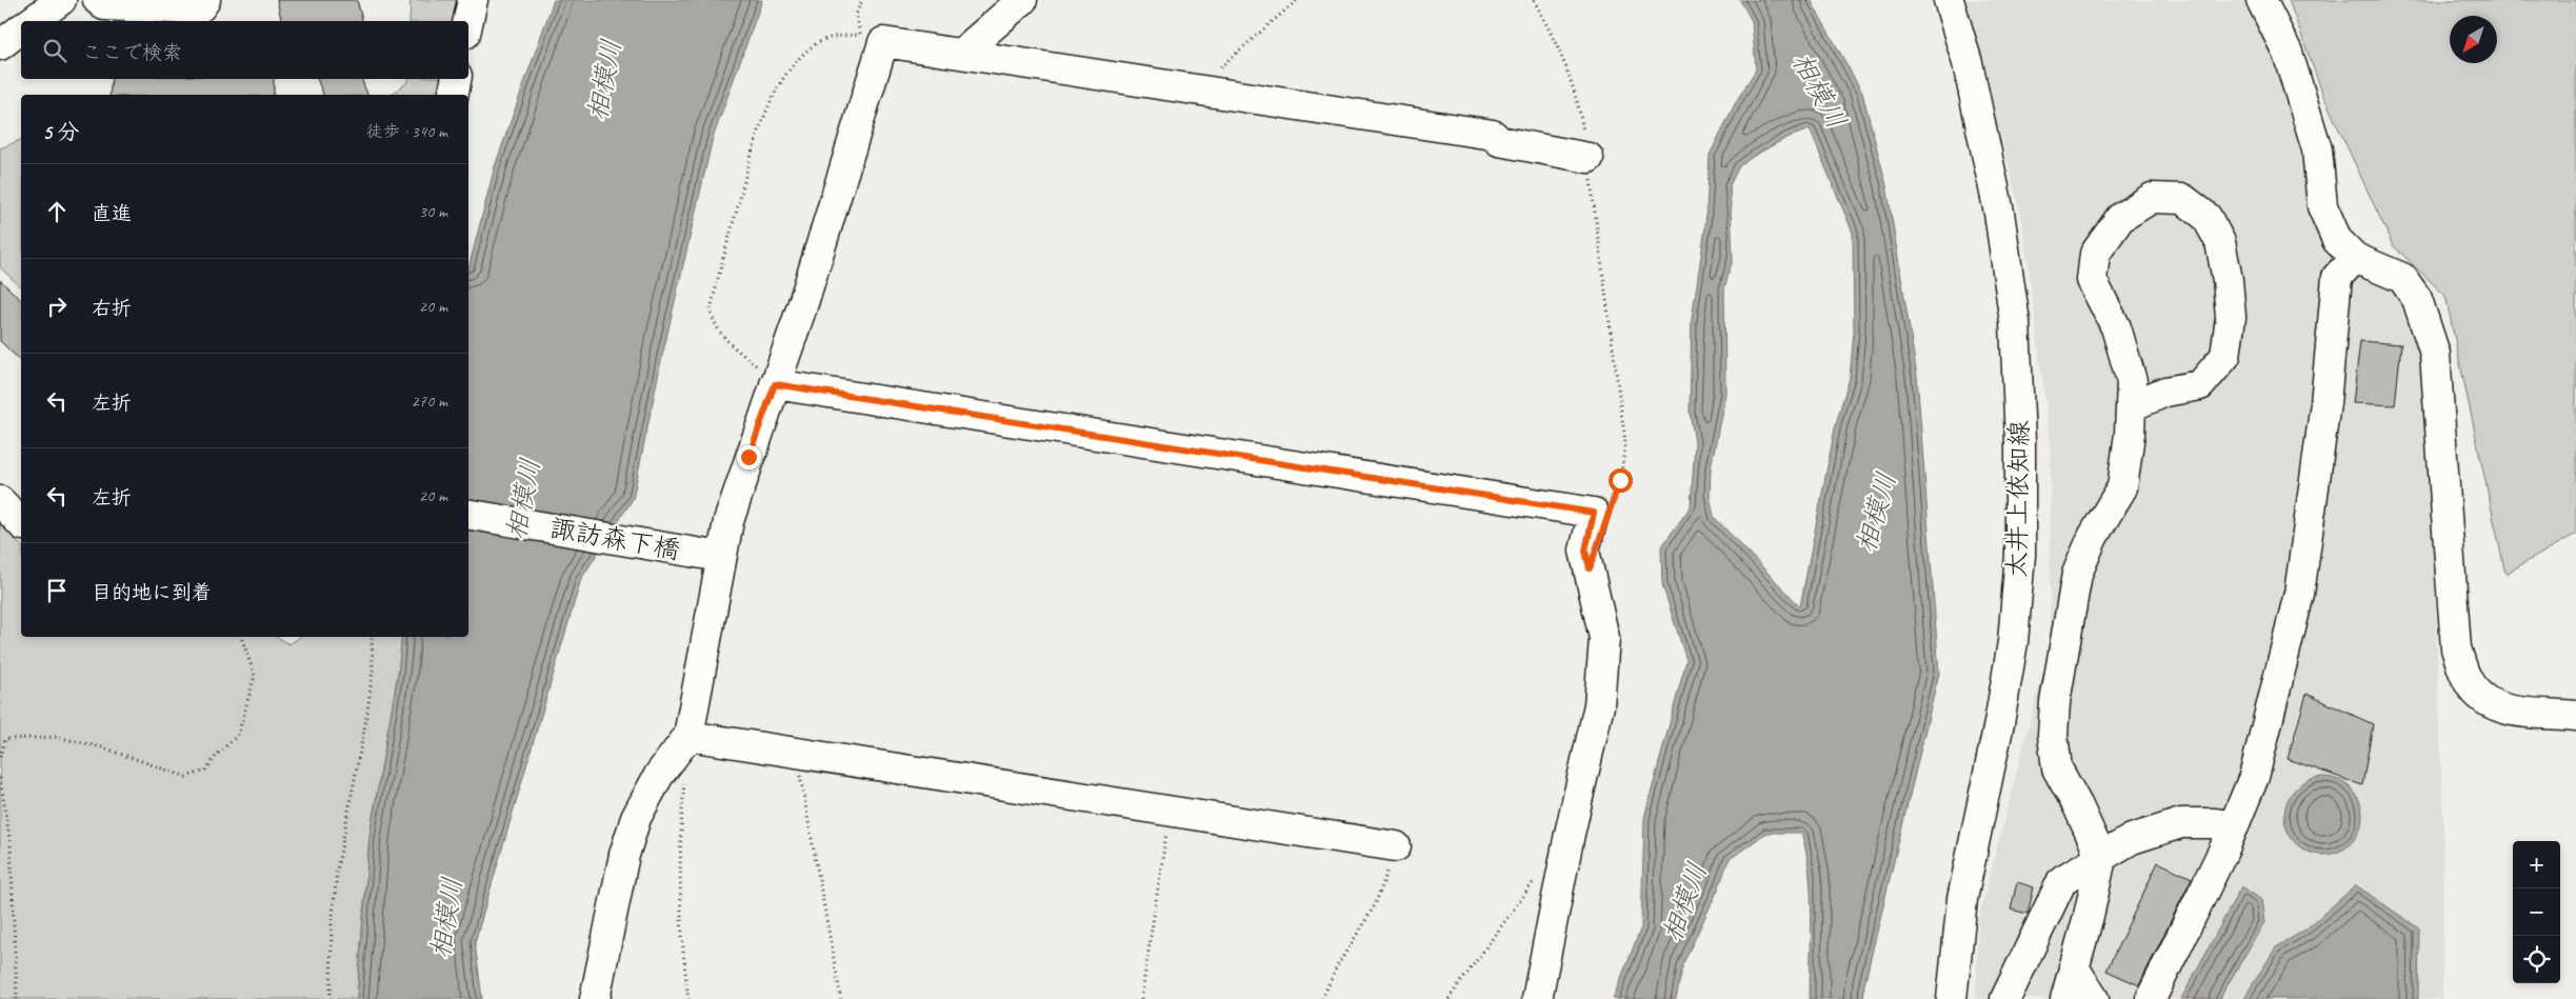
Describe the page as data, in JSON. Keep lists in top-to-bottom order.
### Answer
{
  "streets": {
    "street": ["太井上依知線", "諏訪森下橋"]
  },
  "water": ["相模川"],
  "north": "bottom left",
  "page": {
    "search": "ここで検索",
    "heading": ["5 分", "徒歩 · 340 m"],
    "list": [
      ["直進", "30 m"],
      ["右折", "20 m"],
      ["左折", "270 m"],
      ["左折", "20 m"],
      "目的地に到着"
    ],
    "map_buttons": ["+", "−"]
  }
}
